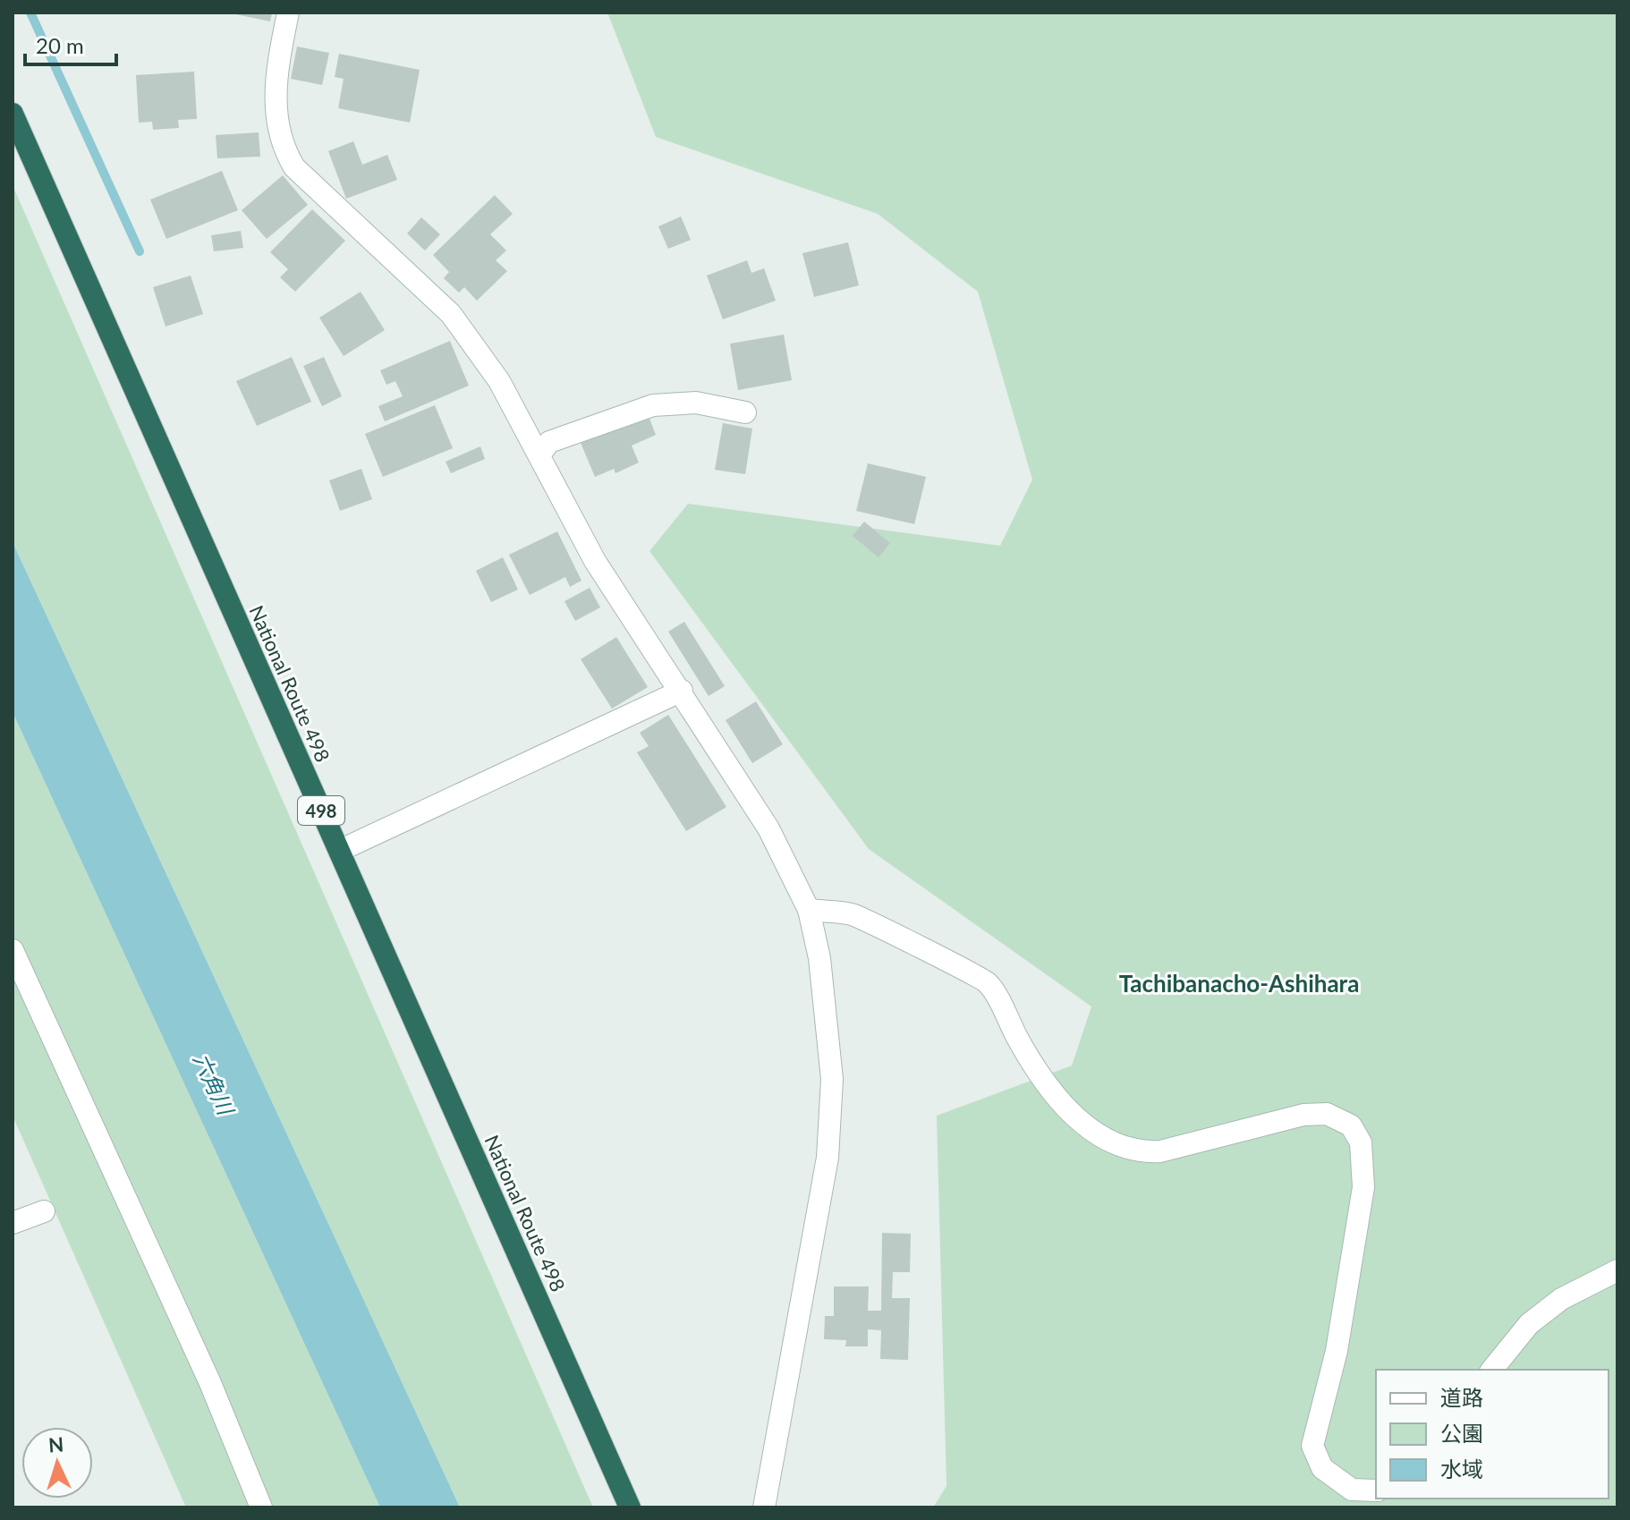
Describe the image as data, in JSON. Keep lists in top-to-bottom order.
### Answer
{
  "streets": {
    "highway": ["National Route 498", "498"]
  },
  "districts": ["Tachibanacho-Ashihara"],
  "water": ["六角川"],
  "legend": ["道路", "公園", "水域"],
  "scale_bar": "20 m",
  "north": "top"
}
